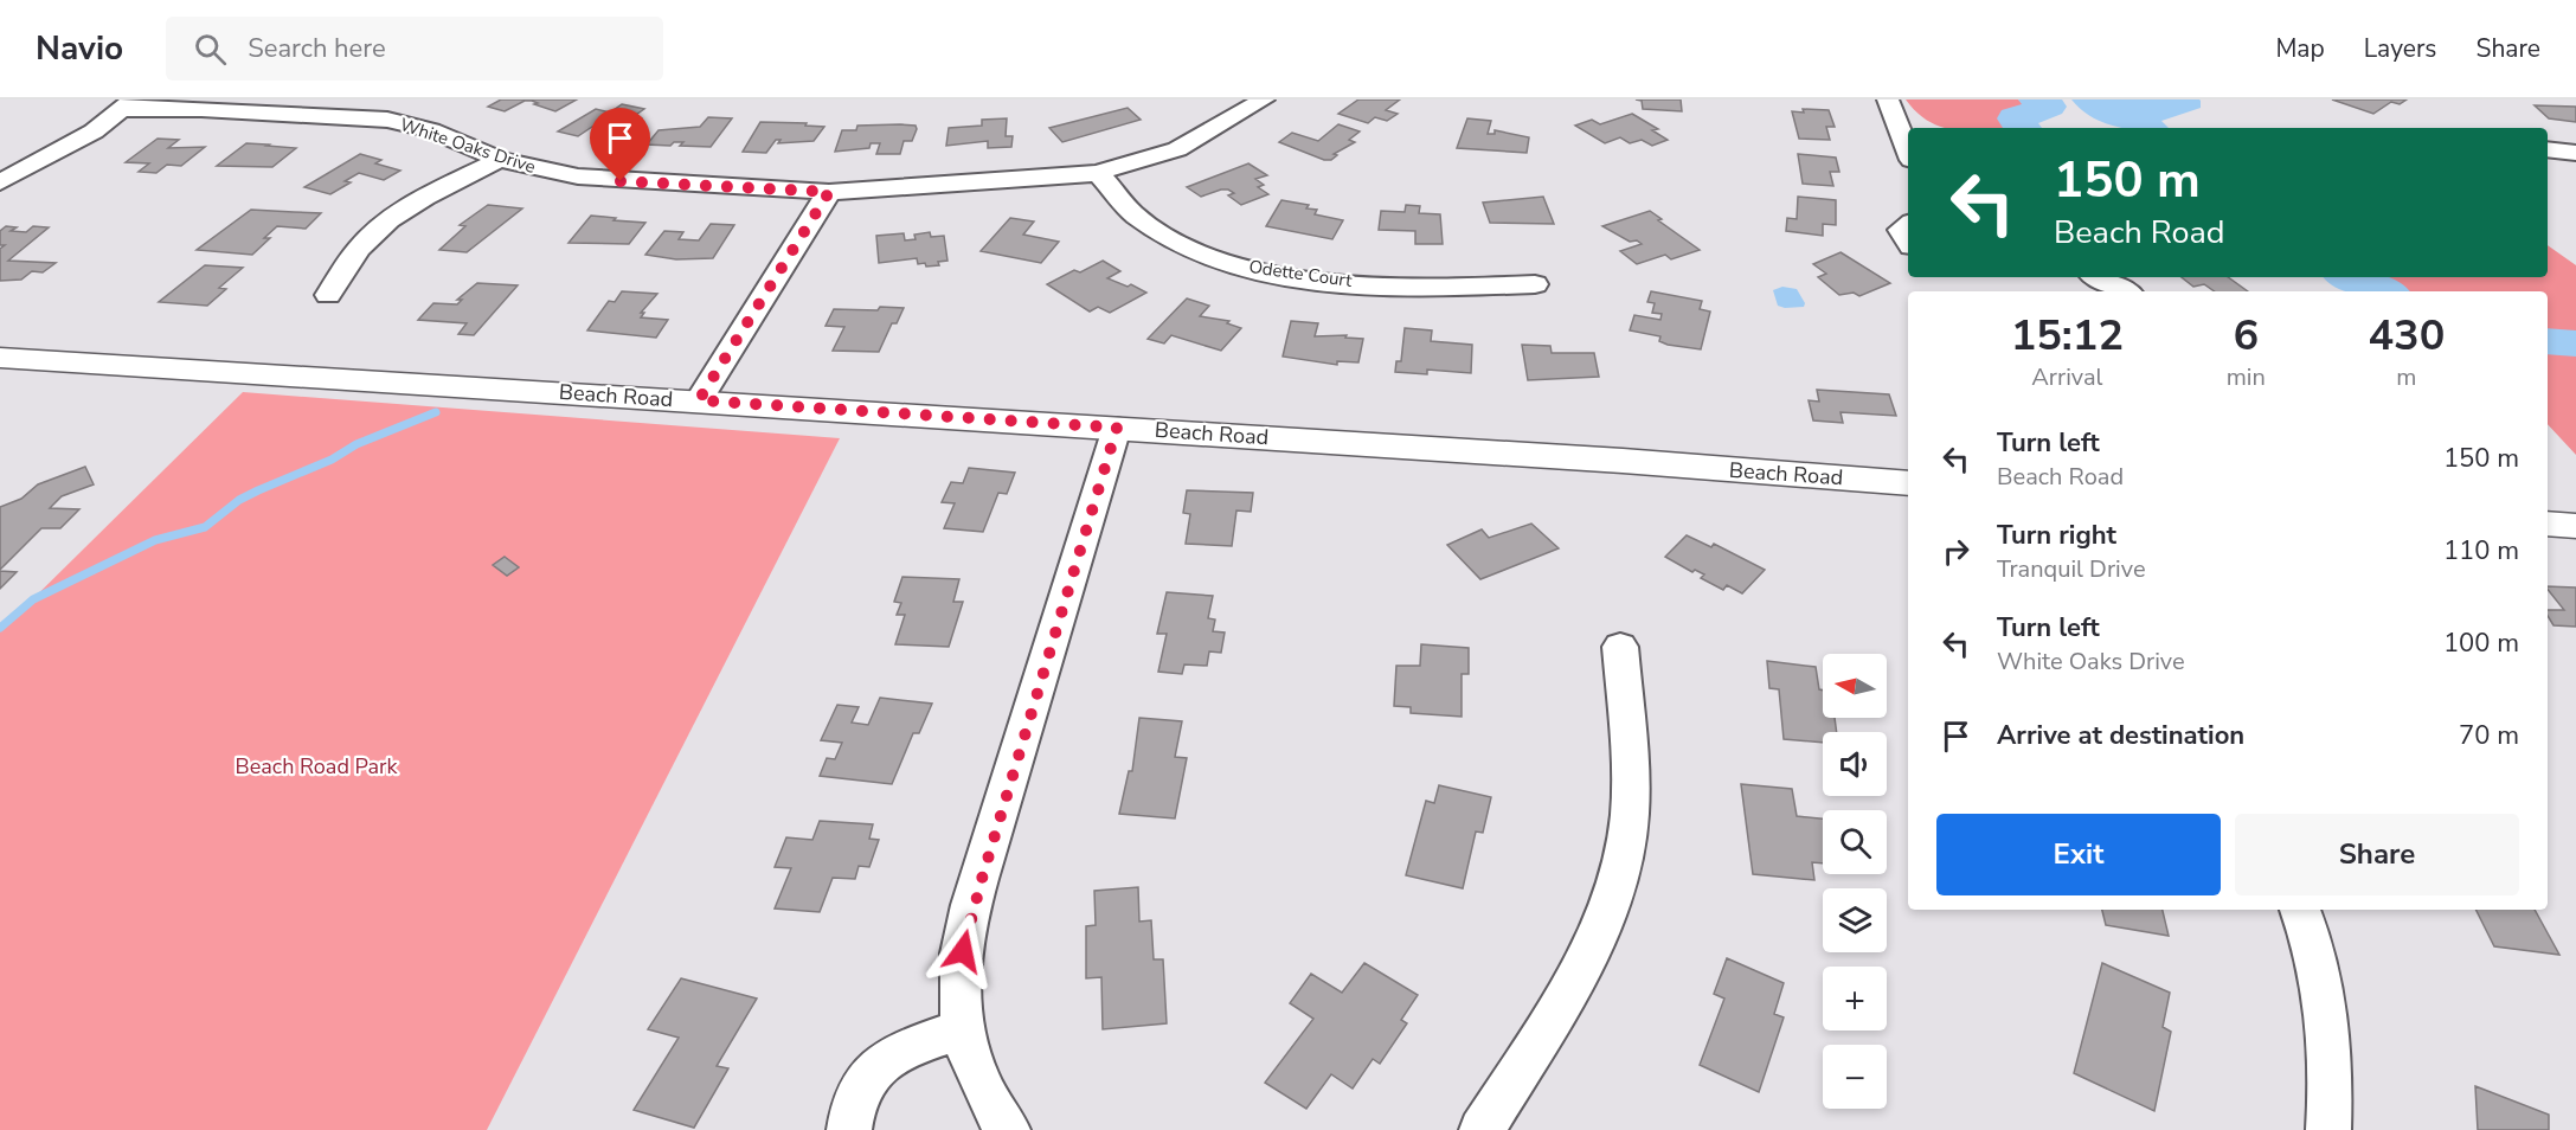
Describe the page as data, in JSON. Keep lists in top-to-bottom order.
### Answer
{
  "streets": {
    "street": ["White Oaks Drive", "Odette Court", "Beach Road"]
  },
  "crossings": [
    ["White Oaks Drive", "Odette Court"]
  ],
  "parks": ["Beach Road Park"],
  "north": "left",
  "page": {
    "header": "Navio",
    "search": "Search here",
    "nav": ["Map", "Layers", "Share"],
    "turn": ["150 m", "Beach Road"],
    "eta": [
      "15:12",
      "Arrival",
      "6",
      "min",
      "430",
      "m"
    ],
    "list": [
      {
        "name": "Turn left",
        "note": "Beach Road",
        "value": "150 m"
      },
      {
        "name": "Turn right",
        "note": "Tranquil Drive",
        "value": "110 m"
      },
      {
        "name": "Turn left",
        "note": "White Oaks Drive",
        "value": "100 m"
      },
      {
        "name": "Arrive at destination",
        "value": "70 m"
      }
    ],
    "map_buttons": ["+", "−"],
    "buttons": ["Exit", "Share"]
  }
}
